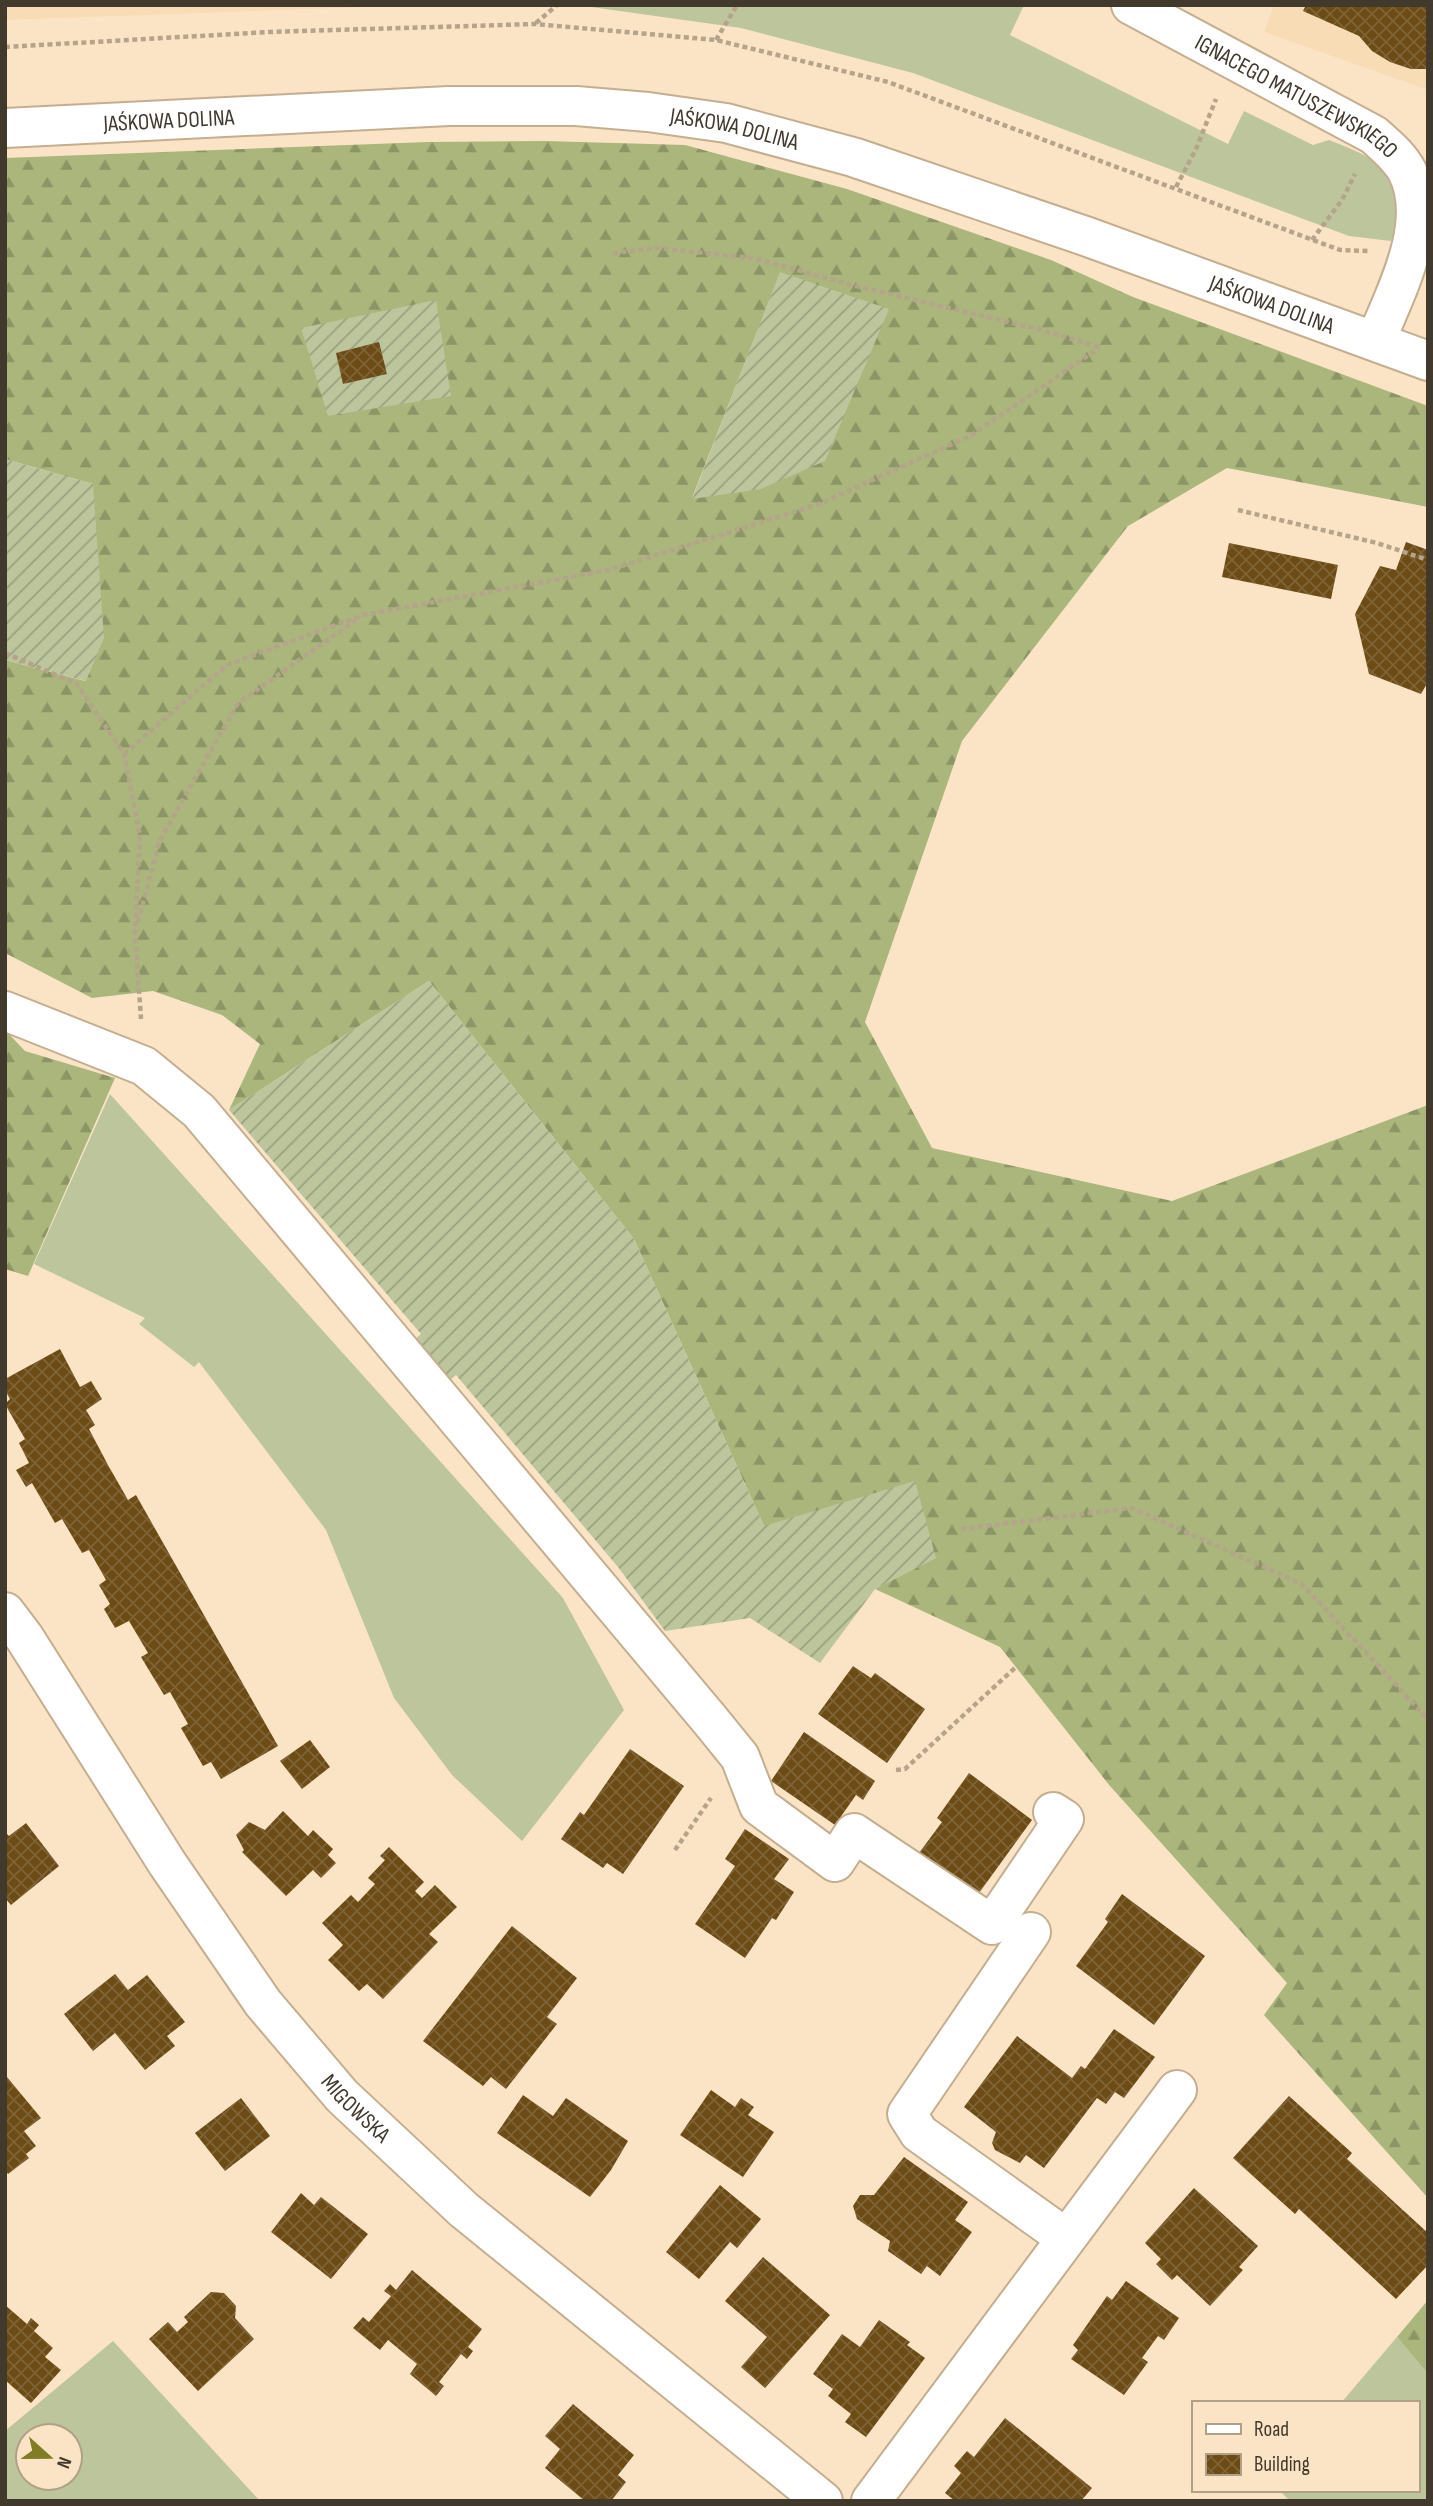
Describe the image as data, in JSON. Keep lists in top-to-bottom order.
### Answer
{
  "streets": {
    "street": ["IGNACEGO MATUSZEWSKIEGO", "JAŚKOWA DOLINA", "MIGOWSKA"]
  },
  "crossings": [
    ["IGNACEGO MATUSZEWSKIEGO", "JAŚKOWA DOLINA"]
  ],
  "legend": ["Road", "Building"],
  "north": "right"
}
